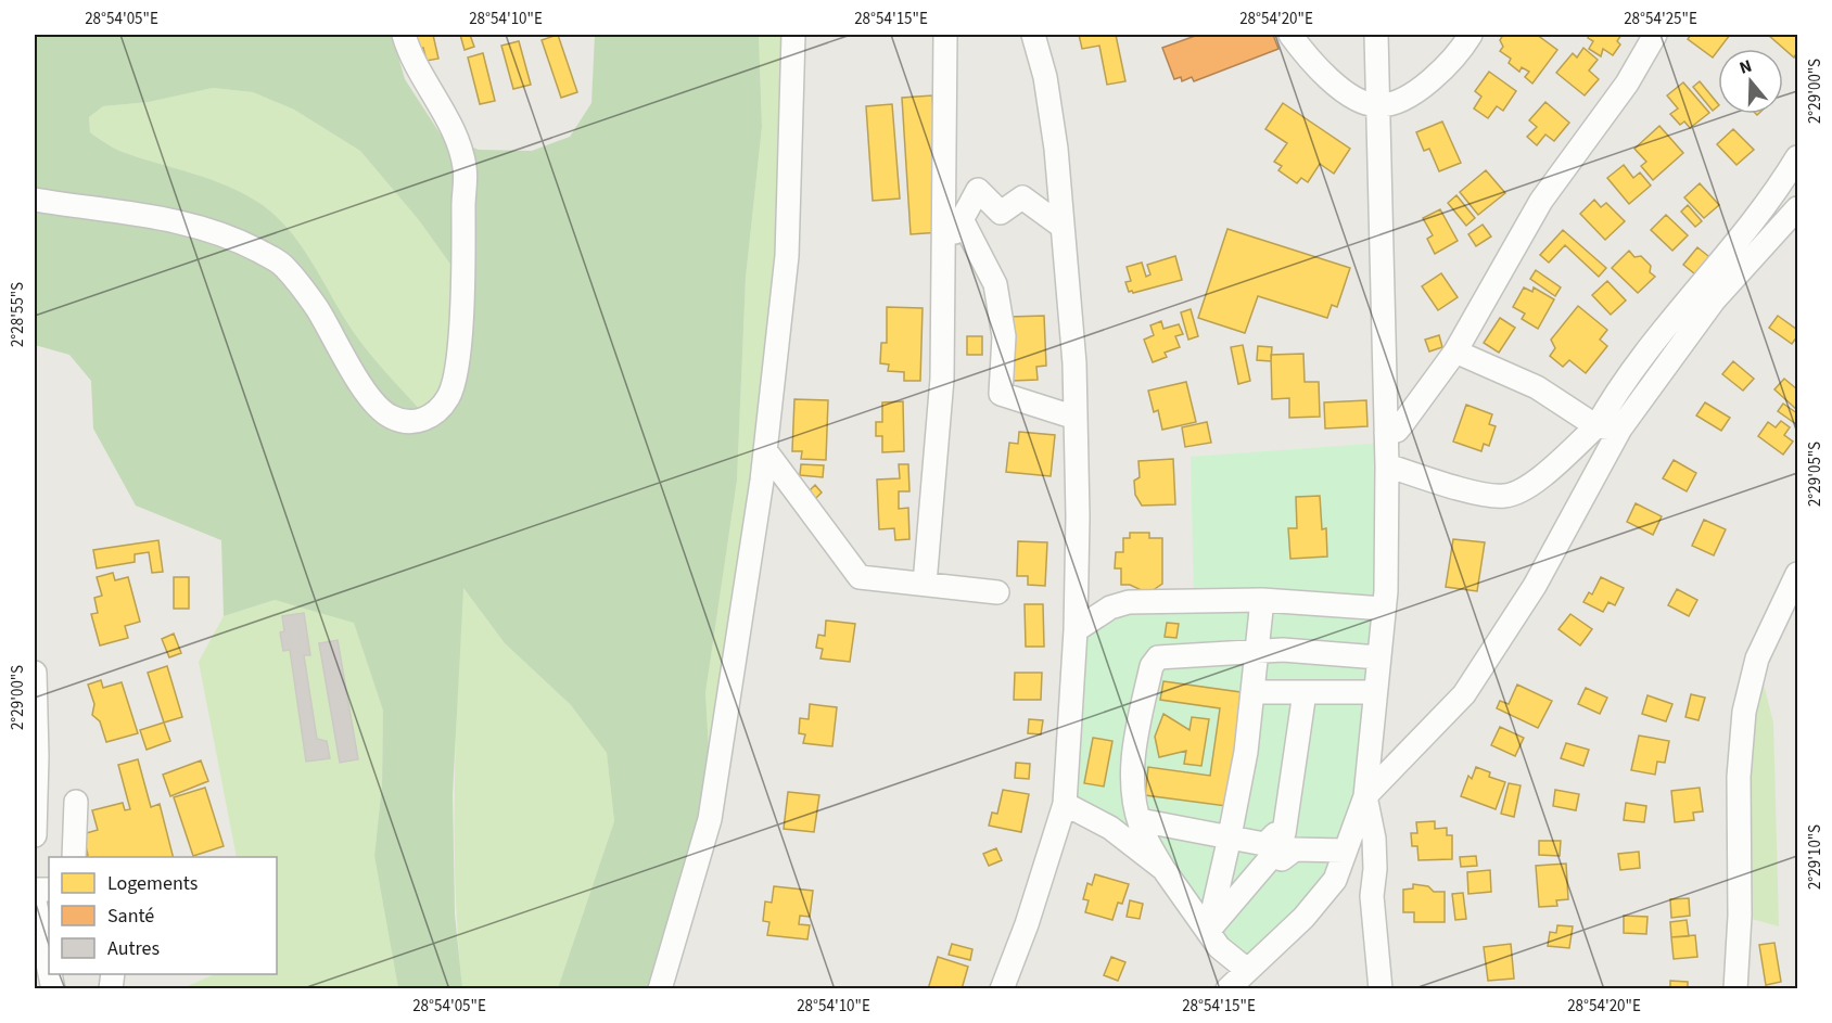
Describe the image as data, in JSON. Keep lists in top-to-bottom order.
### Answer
{
  "legend": ["Logements", "Santé", "Autres"],
  "north": "top",
  "coordinates": [
    "28°54'05\"E",
    "28°54'10\"E",
    "28°54'15\"E",
    "28°54'20\"E",
    "28°54'25\"E",
    "2°29'00\"S",
    "2°28'55\"S",
    "2°29'05\"S",
    "2°29'10\"S"
  ]
}
